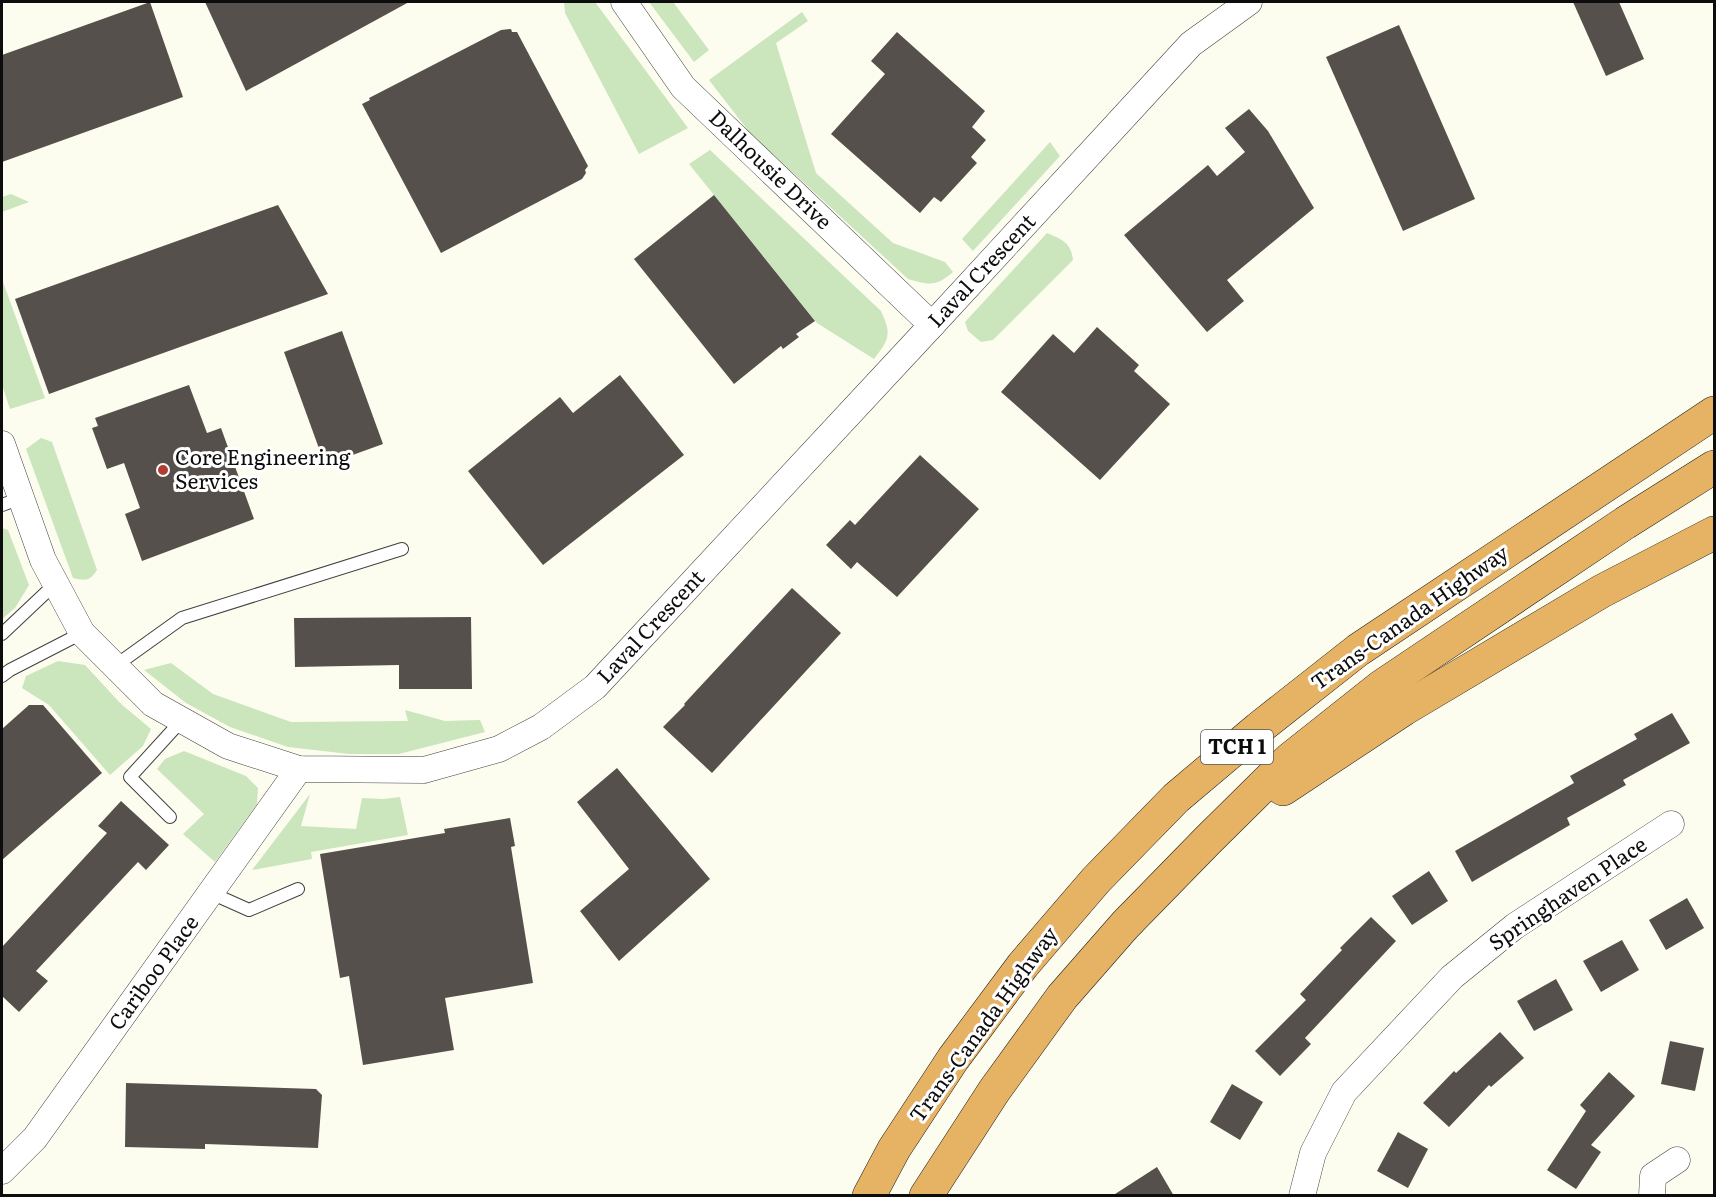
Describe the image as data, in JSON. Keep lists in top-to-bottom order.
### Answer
{
  "streets": {
    "highway": ["Trans-Canada Highway", "TCH 1"],
    "street": [
      "Dalhousie Drive",
      "Laval Crescent",
      "Springhaven Place",
      "Cariboo Place"
    ]
  },
  "crossings": [
    ["Dalhousie Drive", "Laval Crescent"],
    ["Laval Crescent", "Cariboo Place"]
  ],
  "places": ["Core Engineering Services"]
}
